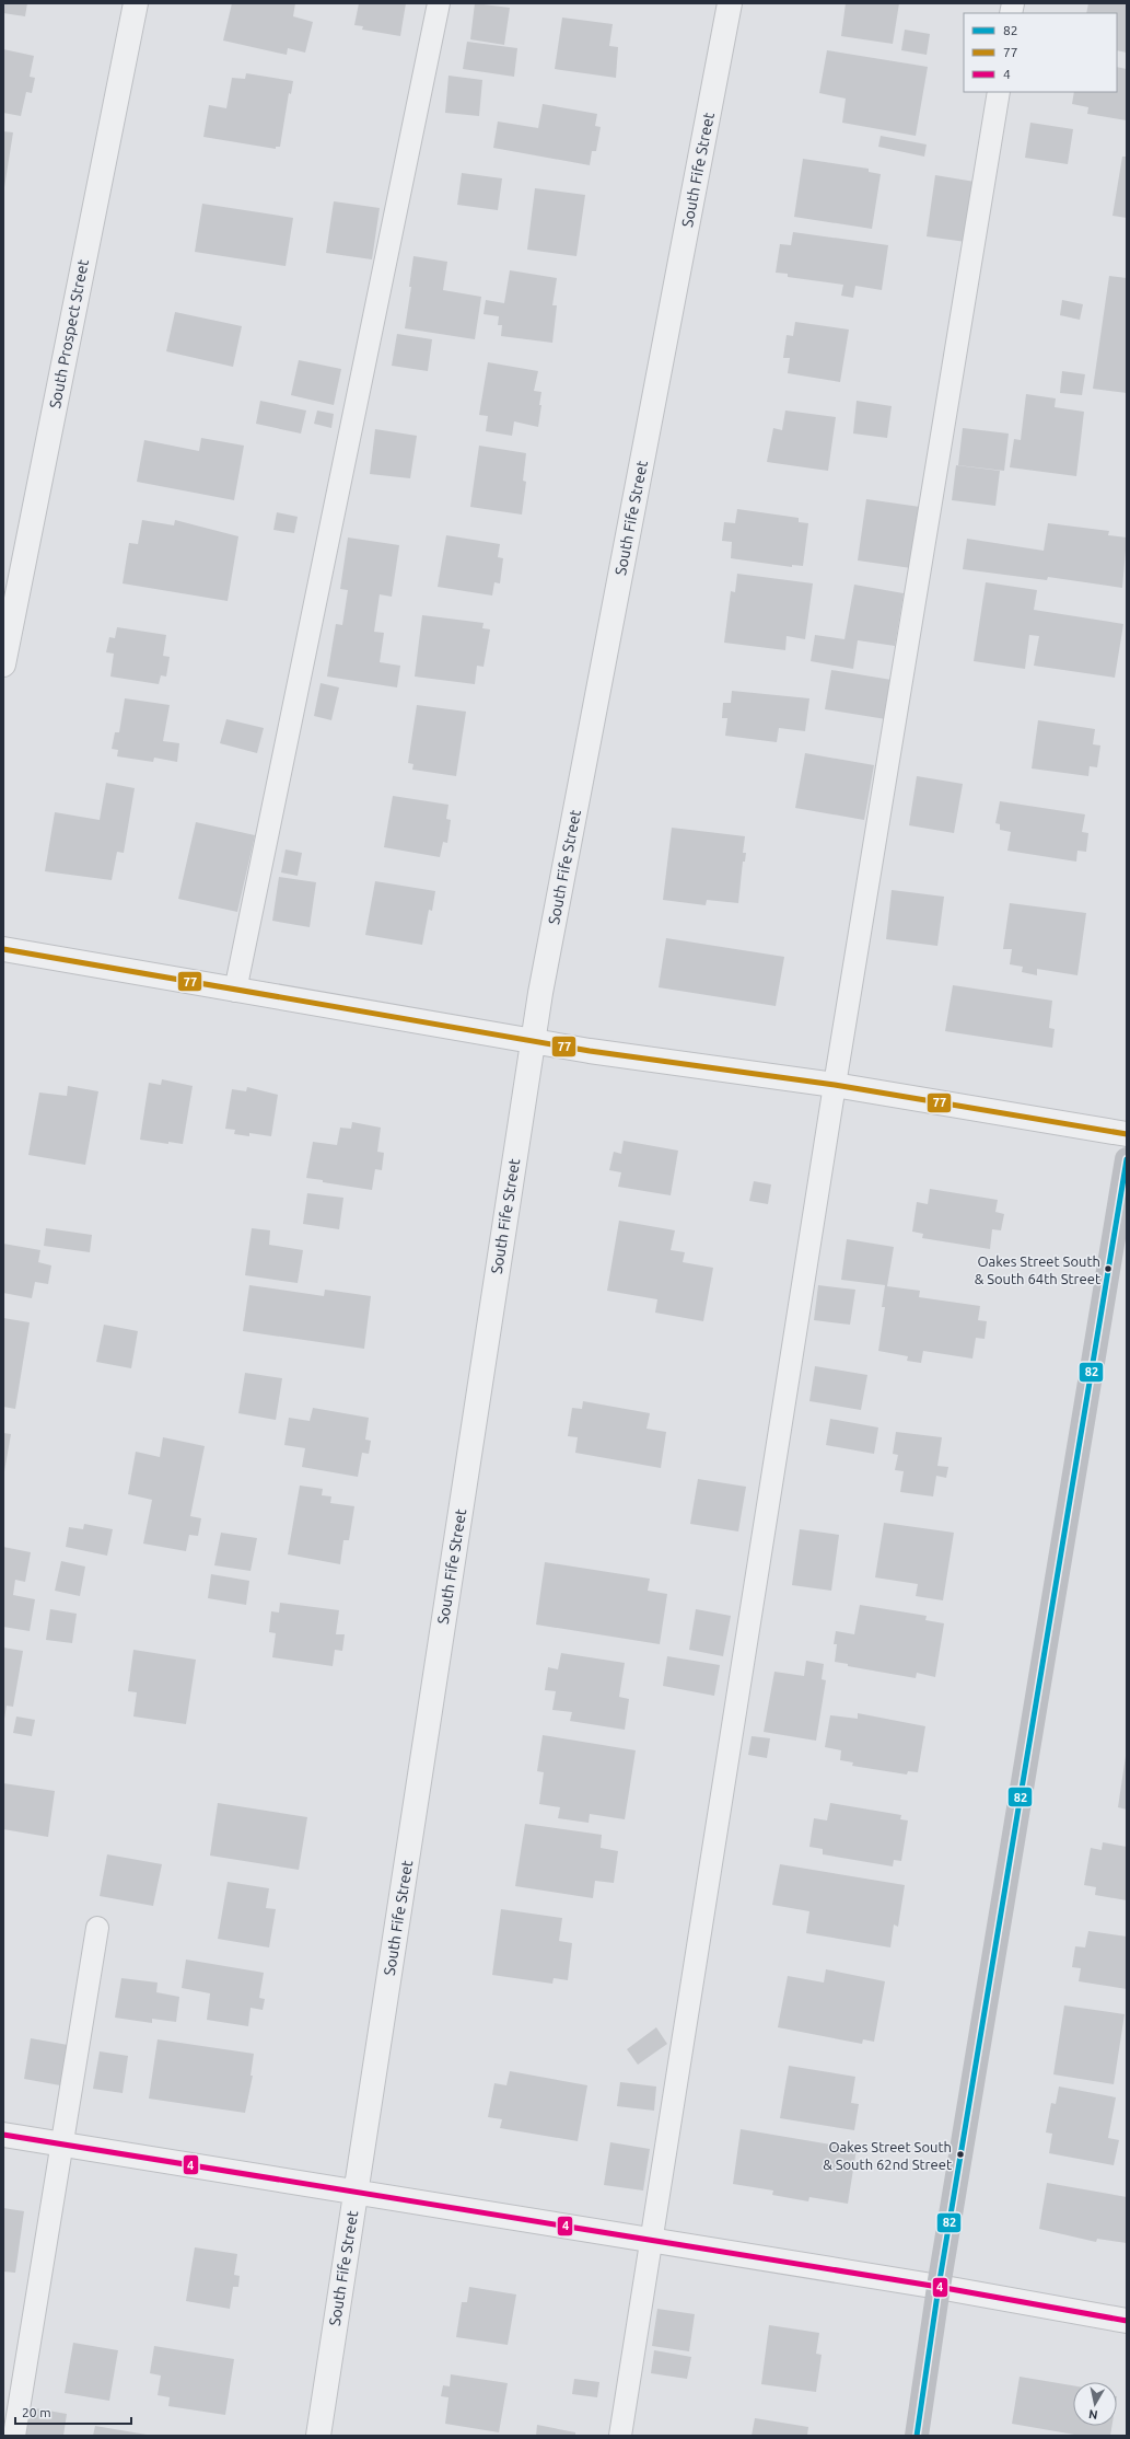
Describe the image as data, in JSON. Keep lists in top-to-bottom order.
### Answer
{
  "streets": {
    "street": ["South Fife Street", "South Prospect Street"]
  },
  "places": ["Oakes Street South & South 64th Street", "Oakes Street South & South 62nd Street"],
  "lines": ["transit line 77", "transit line 82", "transit line 4"],
  "legend": ["82", "77", "4"],
  "scale_bar": "20 m",
  "north": "bottom"
}
